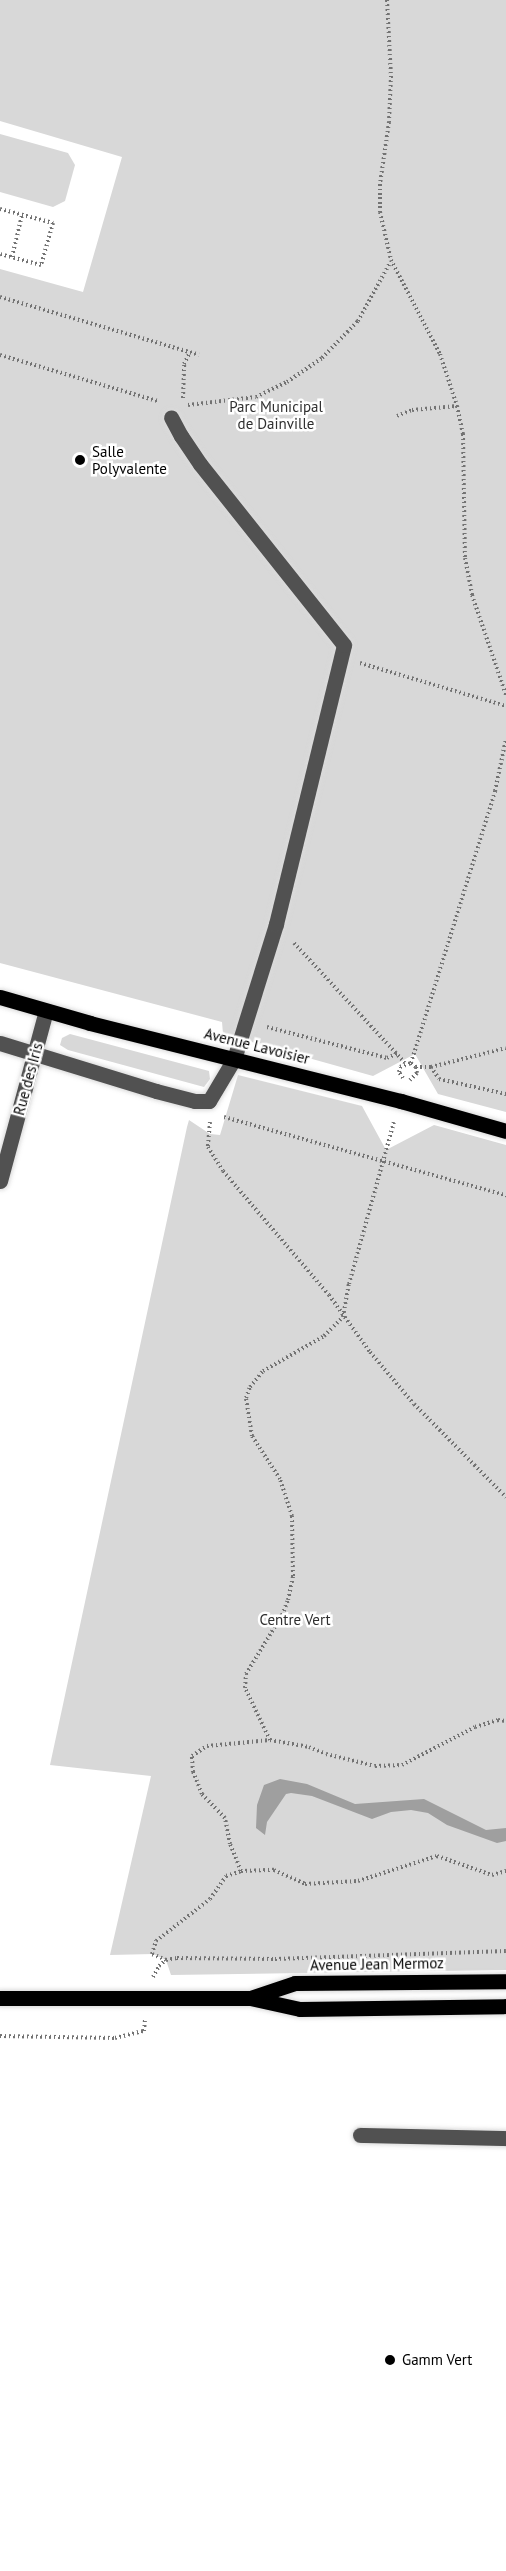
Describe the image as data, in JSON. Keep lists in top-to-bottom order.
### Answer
{
  "streets": {
    "main road": ["Avenue Lavoisier", "Avenue Jean Mermoz"],
    "street": ["Rue des Iris"]
  },
  "crossings": [
    ["Avenue Lavoisier", "Rue des Iris"]
  ],
  "parks": ["Parc Municipal de Dainville", "Centre Vert"],
  "places": ["Salle Polyvalente", "Gamm Vert"]
}
